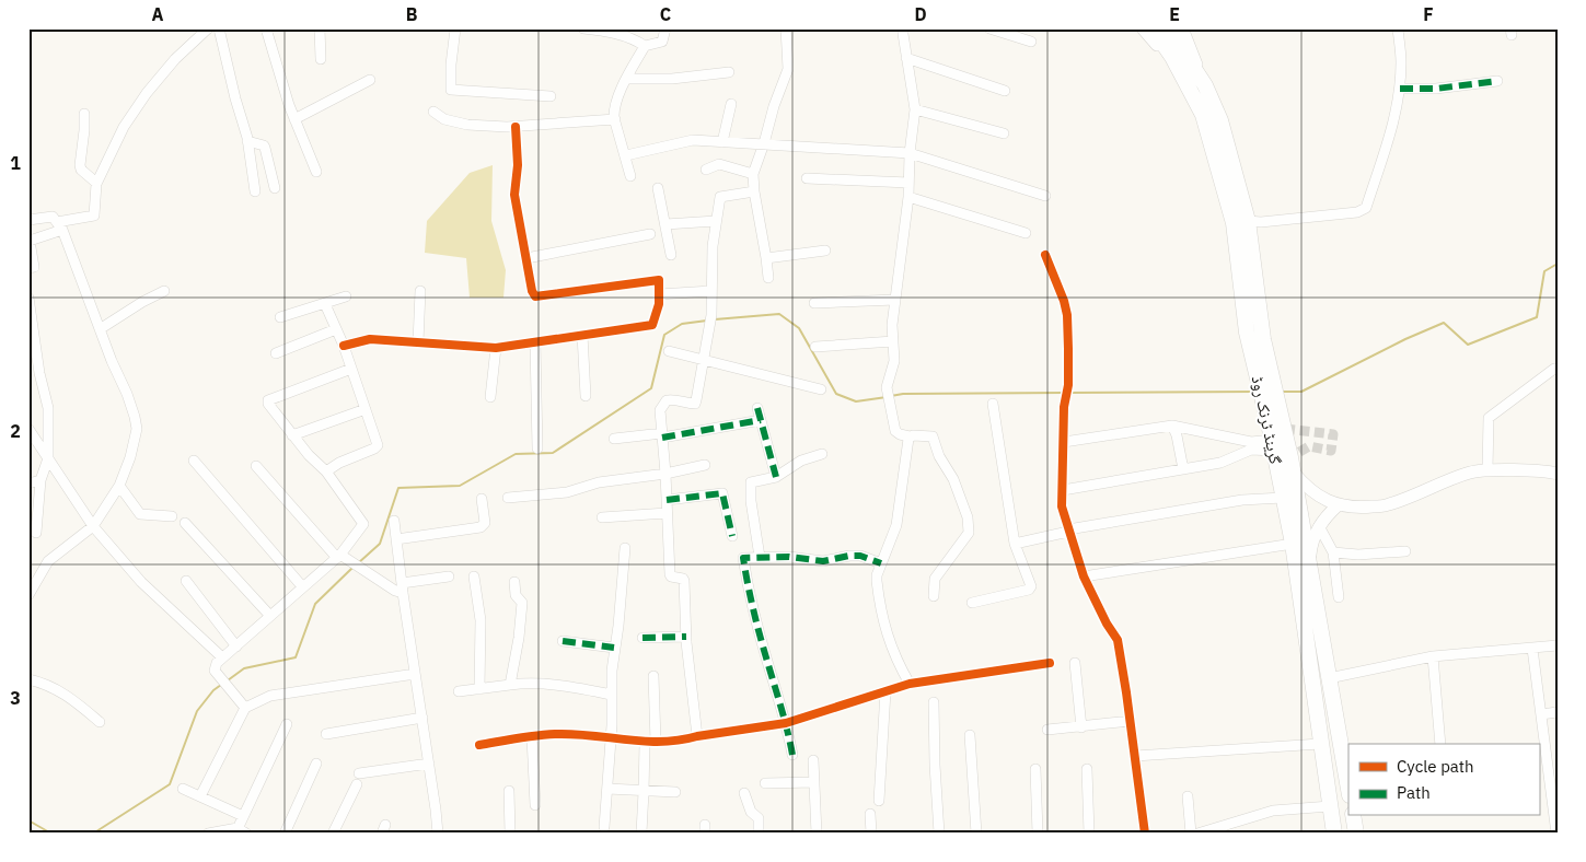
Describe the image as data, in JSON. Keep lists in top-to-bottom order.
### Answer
{
  "streets": {
    "highway": ["گرینڈ ٹرنک روڈ"]
  },
  "legend": ["Cycle path", "Path"],
  "grid": {
    "columns": [
      "A",
      "B",
      "C",
      "D",
      "E",
      "F"
    ],
    "rows": ["1", "2", "3"]
  }
}
